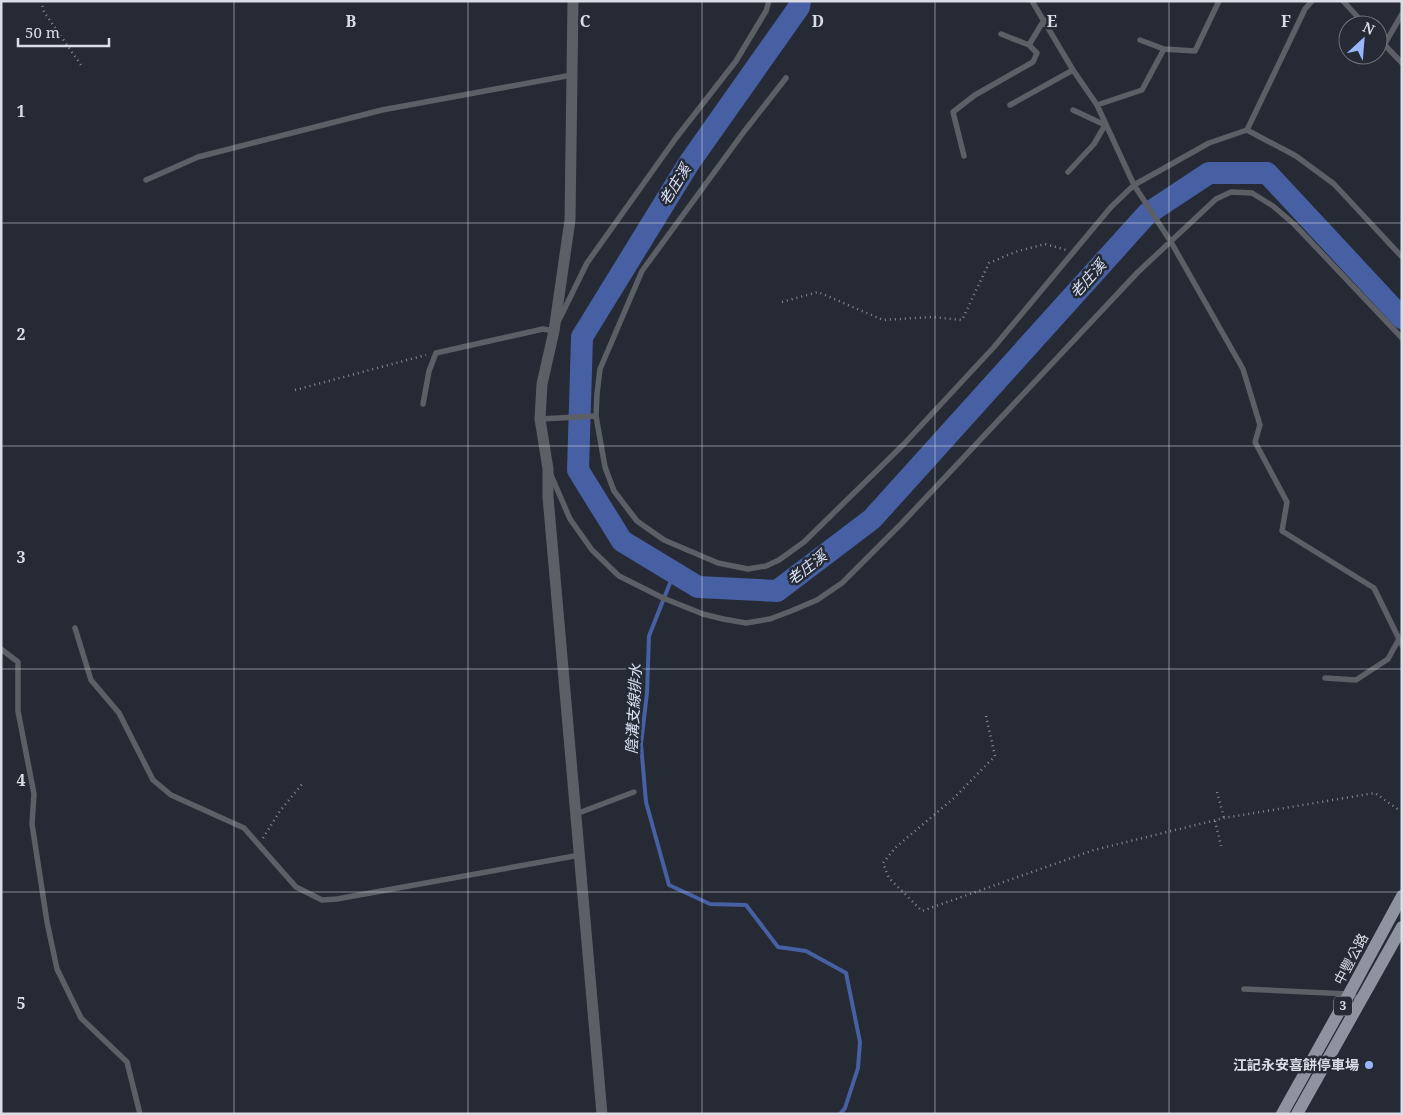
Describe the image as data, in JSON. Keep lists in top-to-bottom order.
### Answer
{
  "streets": {
    "main road": ["中豐公路", "3"]
  },
  "water": ["老庄溪", "陰溝支線排水"],
  "places": ["江記永安喜餅停車場"],
  "scale_bar": "50 m",
  "north": "top right",
  "grid": {
    "columns": [
      "B",
      "C",
      "D",
      "E",
      "F"
    ],
    "rows": [
      "1",
      "2",
      "3",
      "4",
      "5"
    ]
  }
}
